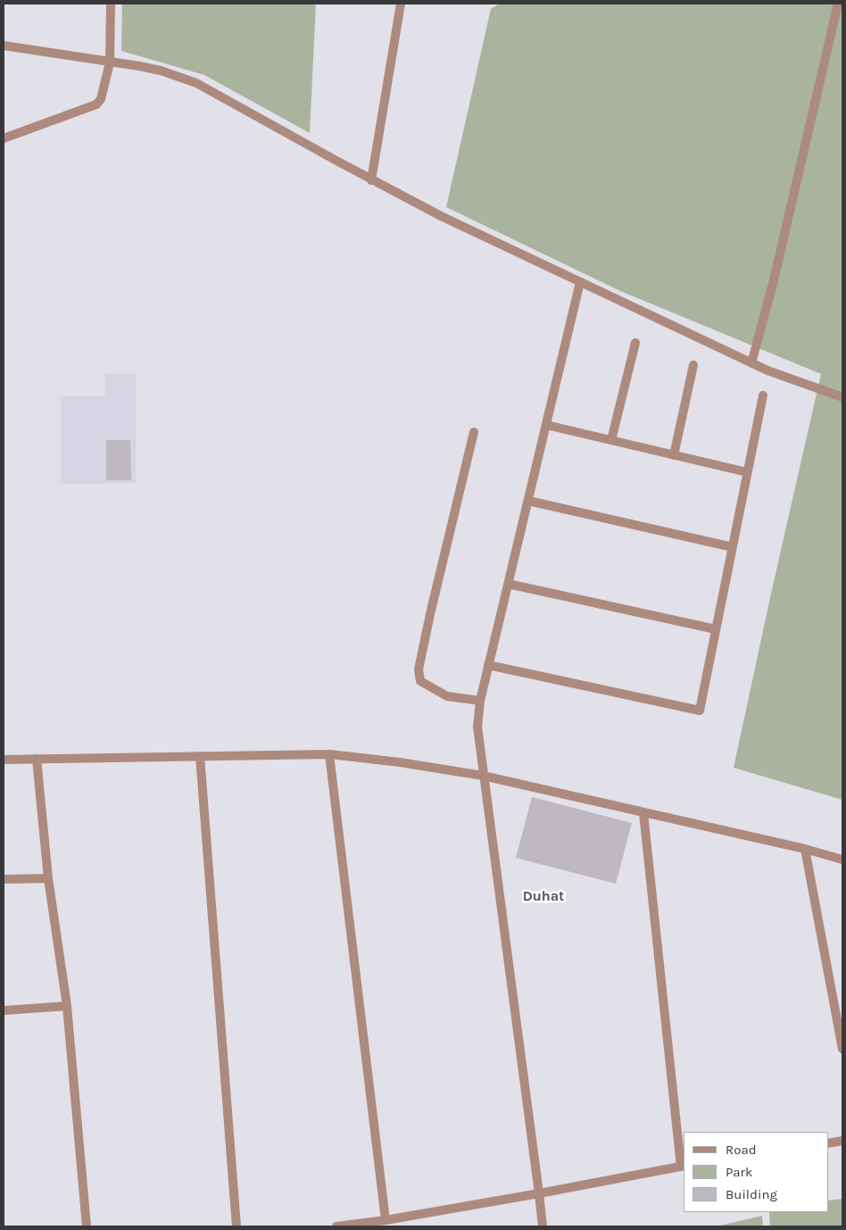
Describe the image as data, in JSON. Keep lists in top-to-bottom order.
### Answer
{
  "districts": ["Duhat"],
  "legend": ["Road", "Park", "Building"]
}
